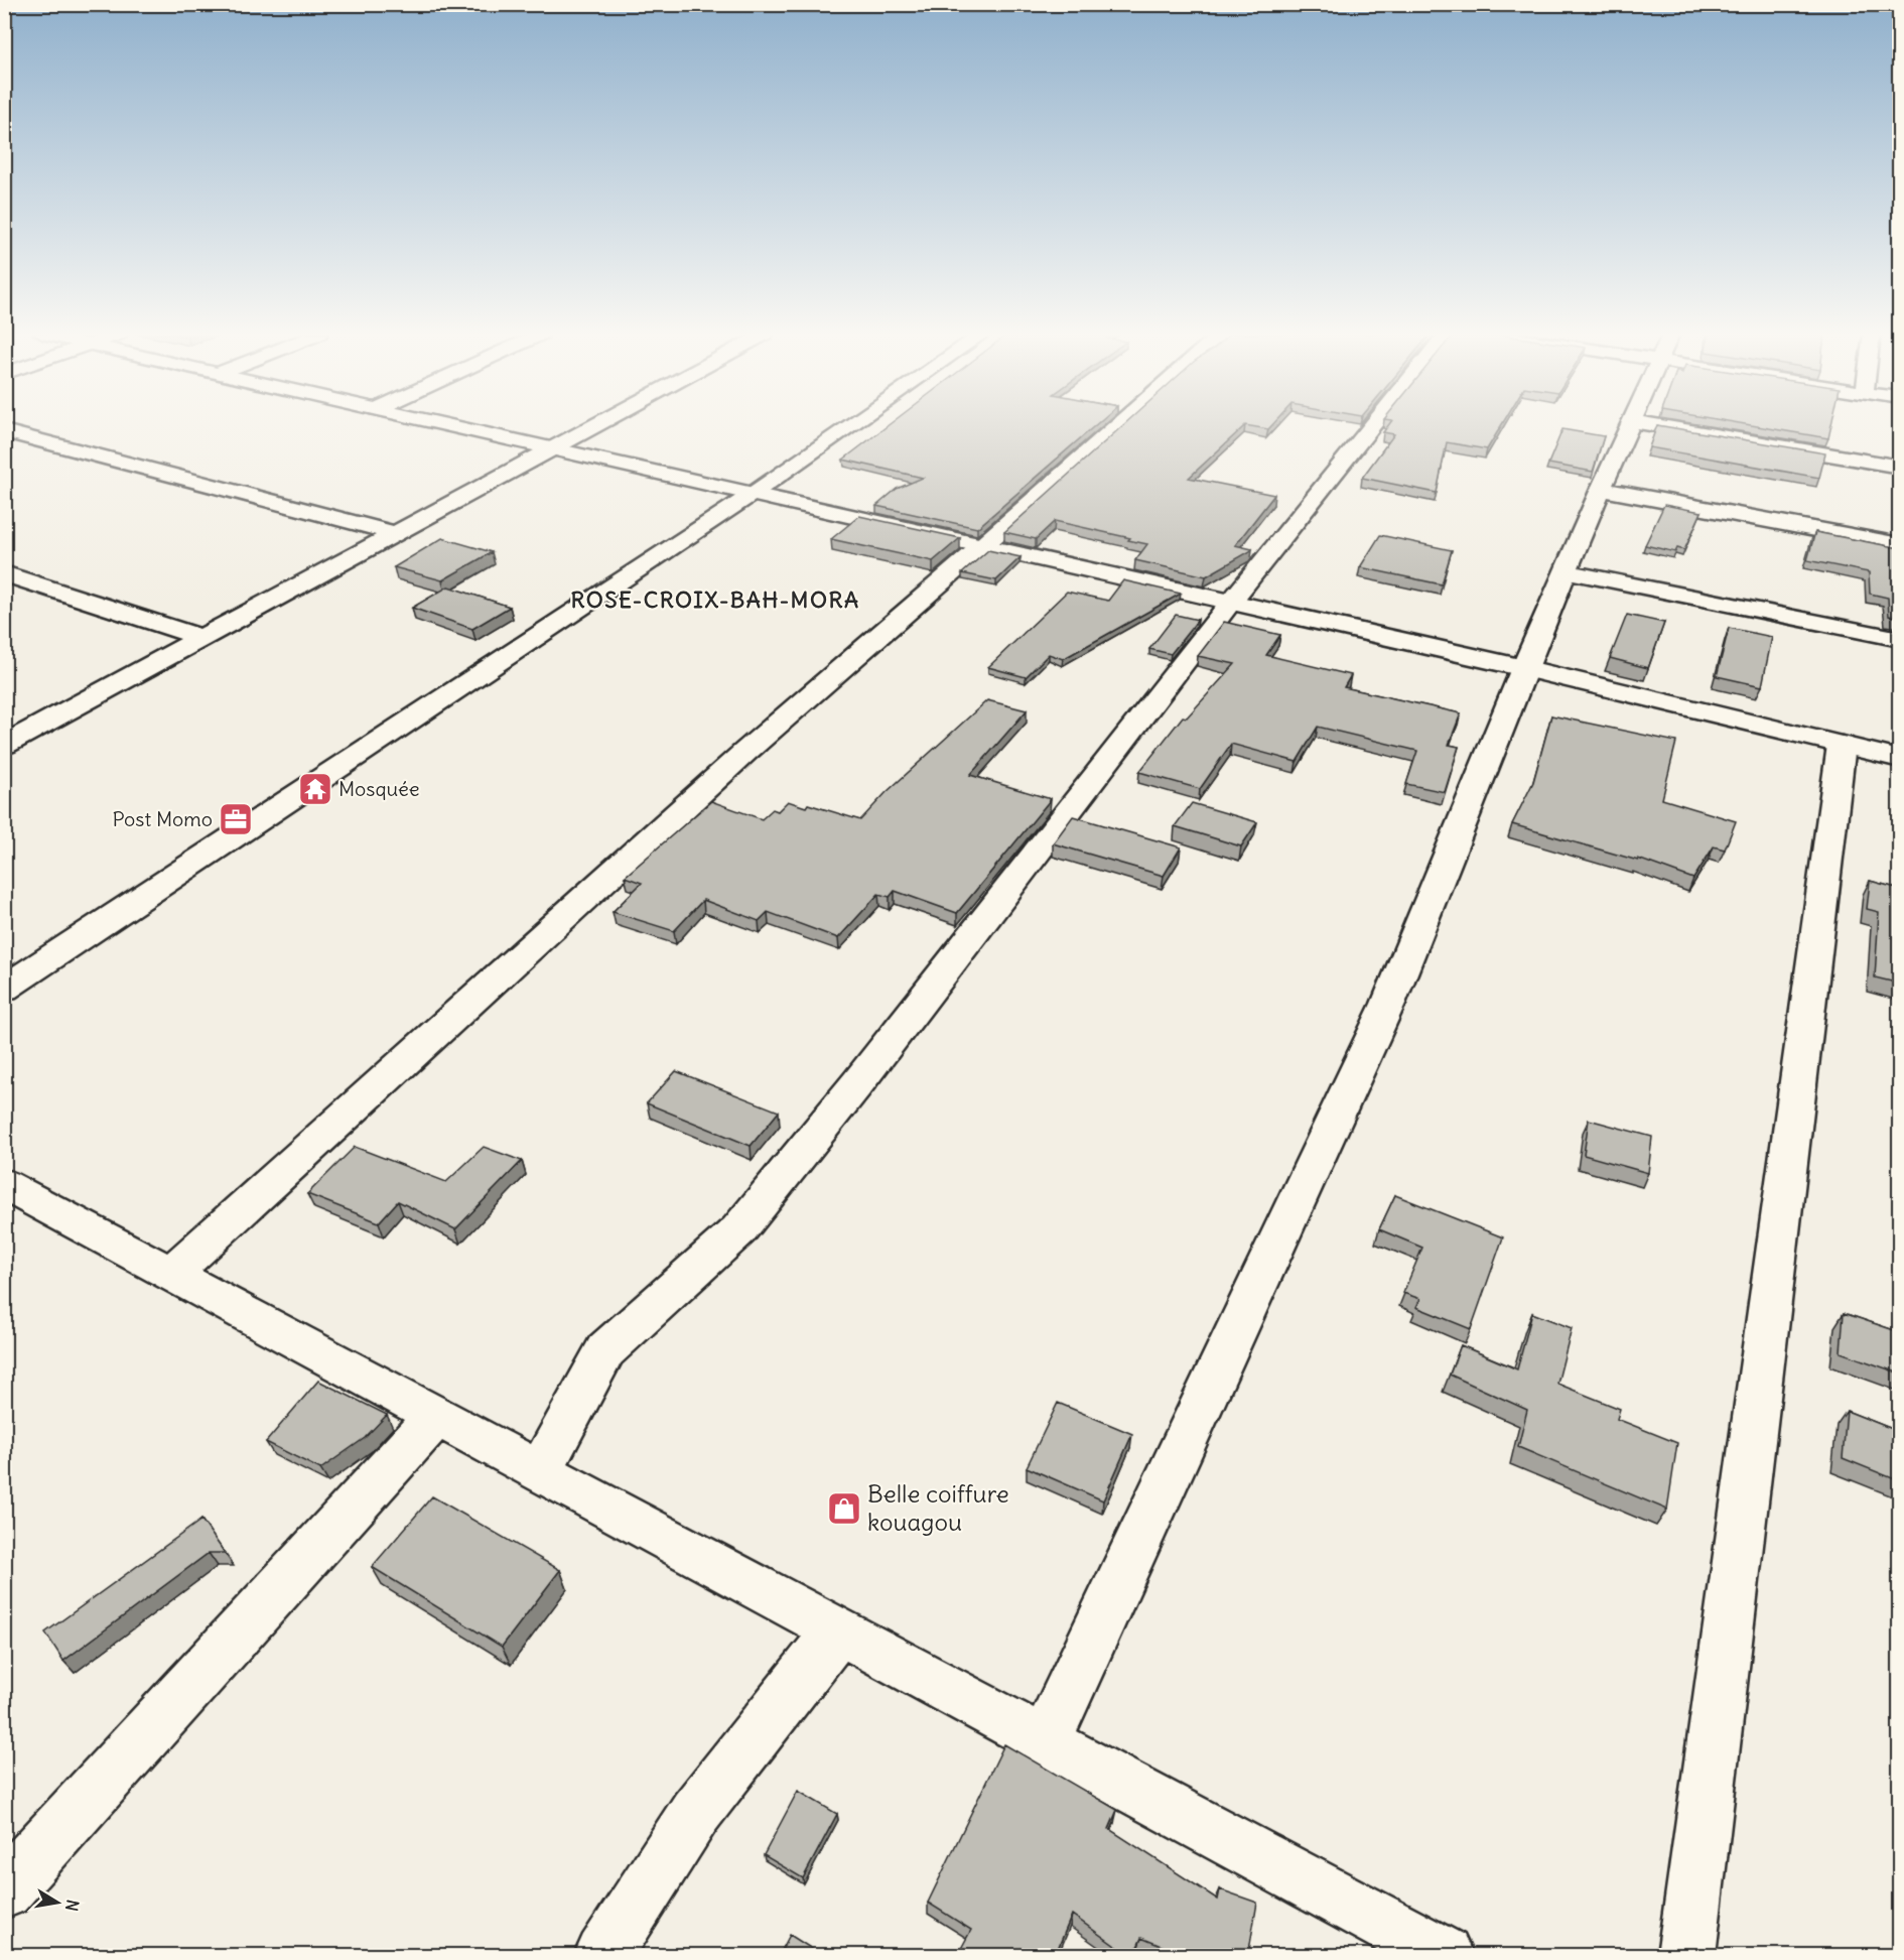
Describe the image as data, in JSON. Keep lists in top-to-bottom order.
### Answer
{
  "districts": ["ROSE-CROIX-BAH-MORA"],
  "places": {
    "temple": ["Mosquée"],
    "office": ["Post Momo"],
    "shop": ["Belle coiffure kouagou"]
  },
  "north": "right"
}
